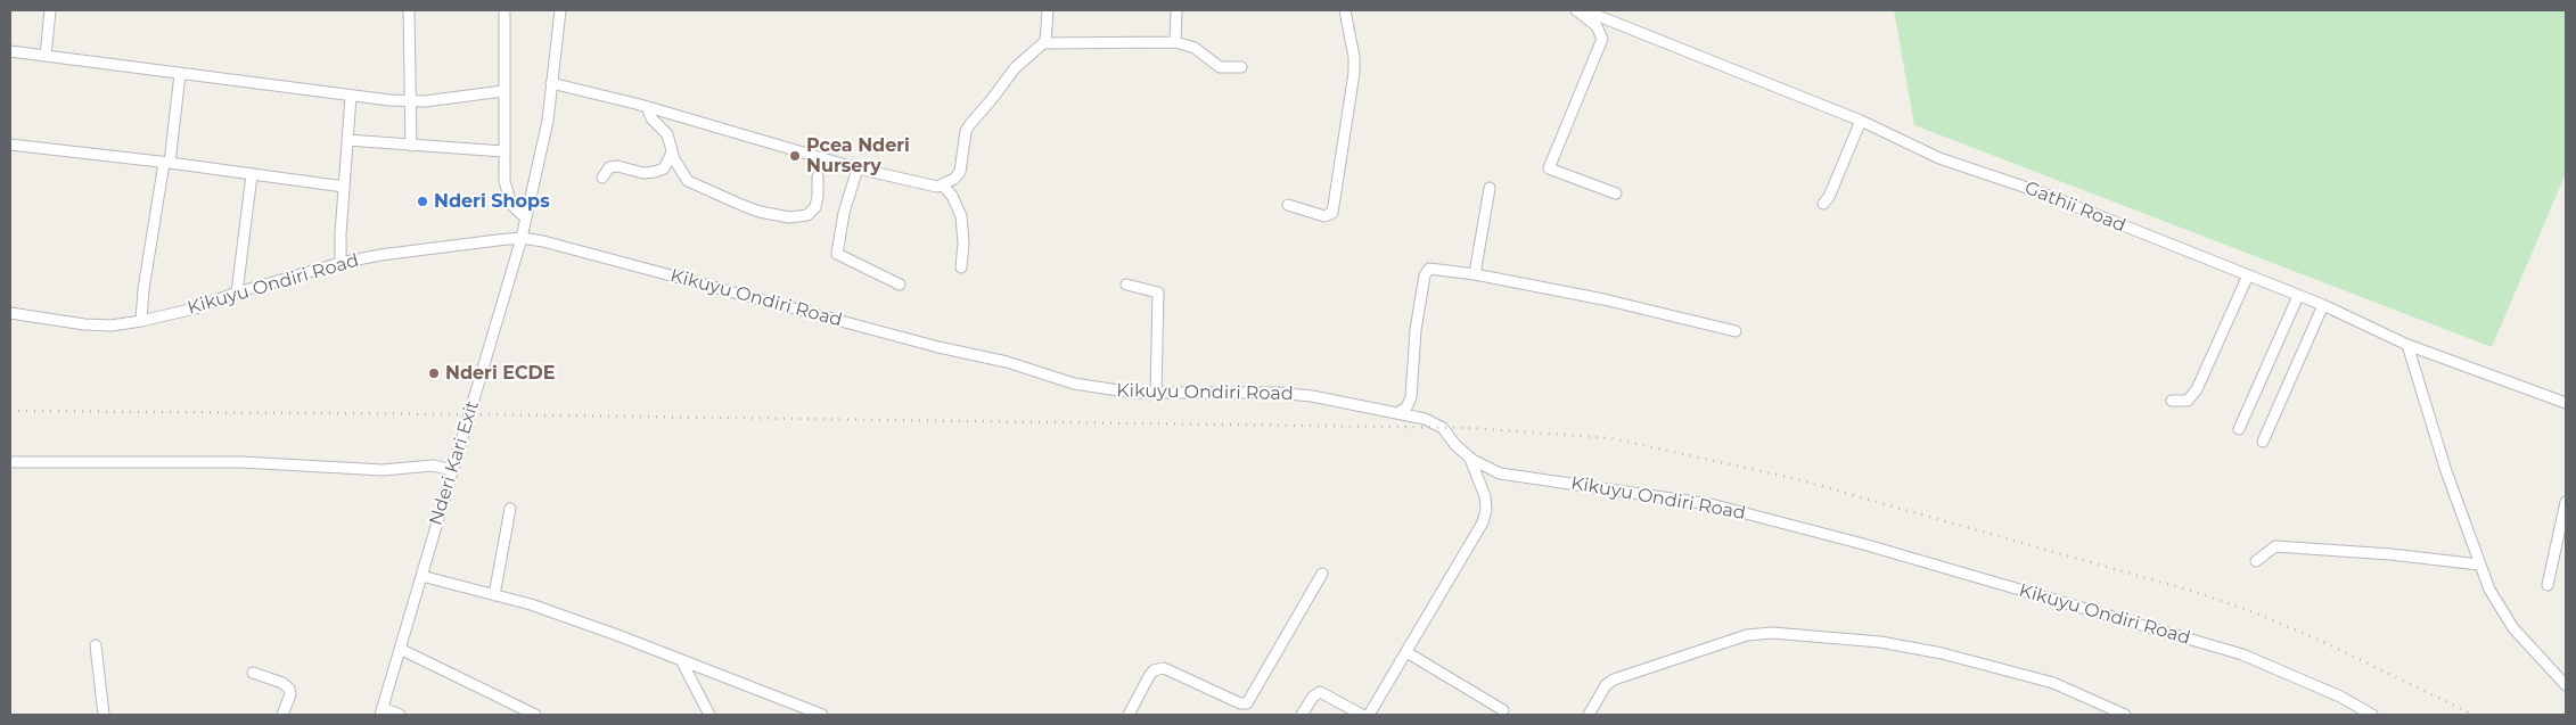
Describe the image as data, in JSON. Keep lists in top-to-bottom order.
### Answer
{
  "streets": {
    "street": ["Gathii Road", "Kikuyu Ondiri Road", "Nderi Kari Exit"]
  },
  "crossings": [
    ["Kikuyu Ondiri Road", "Nderi Kari Exit"]
  ],
  "places": ["Pcea Nderi Nursery", "Nderi Shops", "Nderi ECDE"]
}
